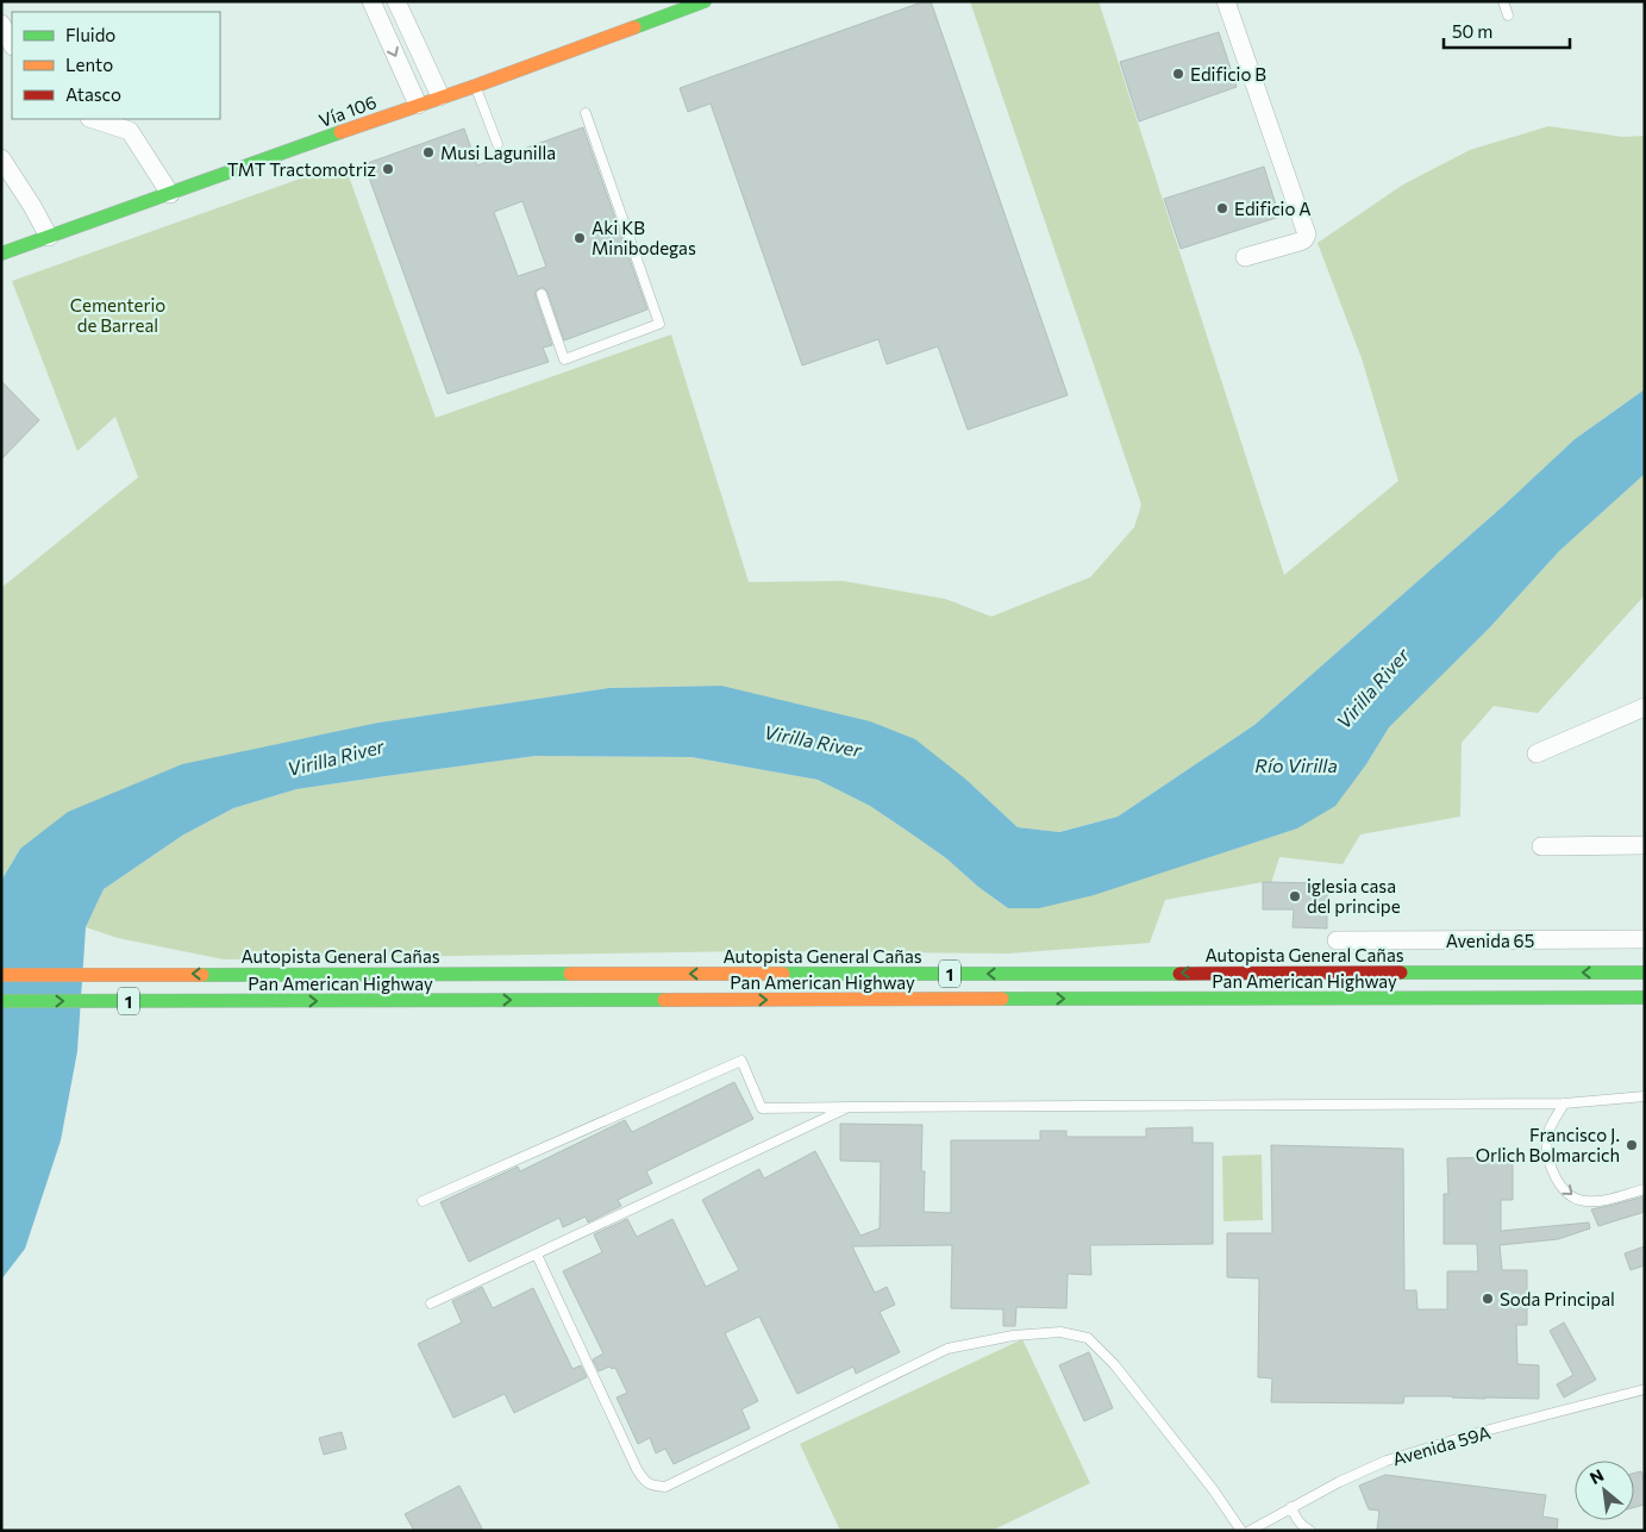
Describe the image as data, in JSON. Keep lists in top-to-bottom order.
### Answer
{
  "streets": {
    "main road": [
      "Vía 106",
      "Autopista General Cañas",
      "1",
      "Pan American Highway"
    ],
    "street": ["Avenida 65"],
    "lane": ["Avenida 59A"]
  },
  "one_way": ["Autopista General Cañas", "Pan American Highway"],
  "water": ["Virilla River", "Río Virilla"],
  "parks": ["Cementerio de Barreal"],
  "places": [
    "Edificio B",
    "Musi Lagunilla",
    "TMT Tractomotriz",
    "Edificio A",
    "Aki KB Minibodegas",
    "iglesia casa del principe",
    "Francisco J. Orlich Bolmarcich",
    "Soda Principal"
  ],
  "legend": ["Fluido", "Lento", "Atasco"],
  "scale_bar": "50 m",
  "north": "top left"
}
